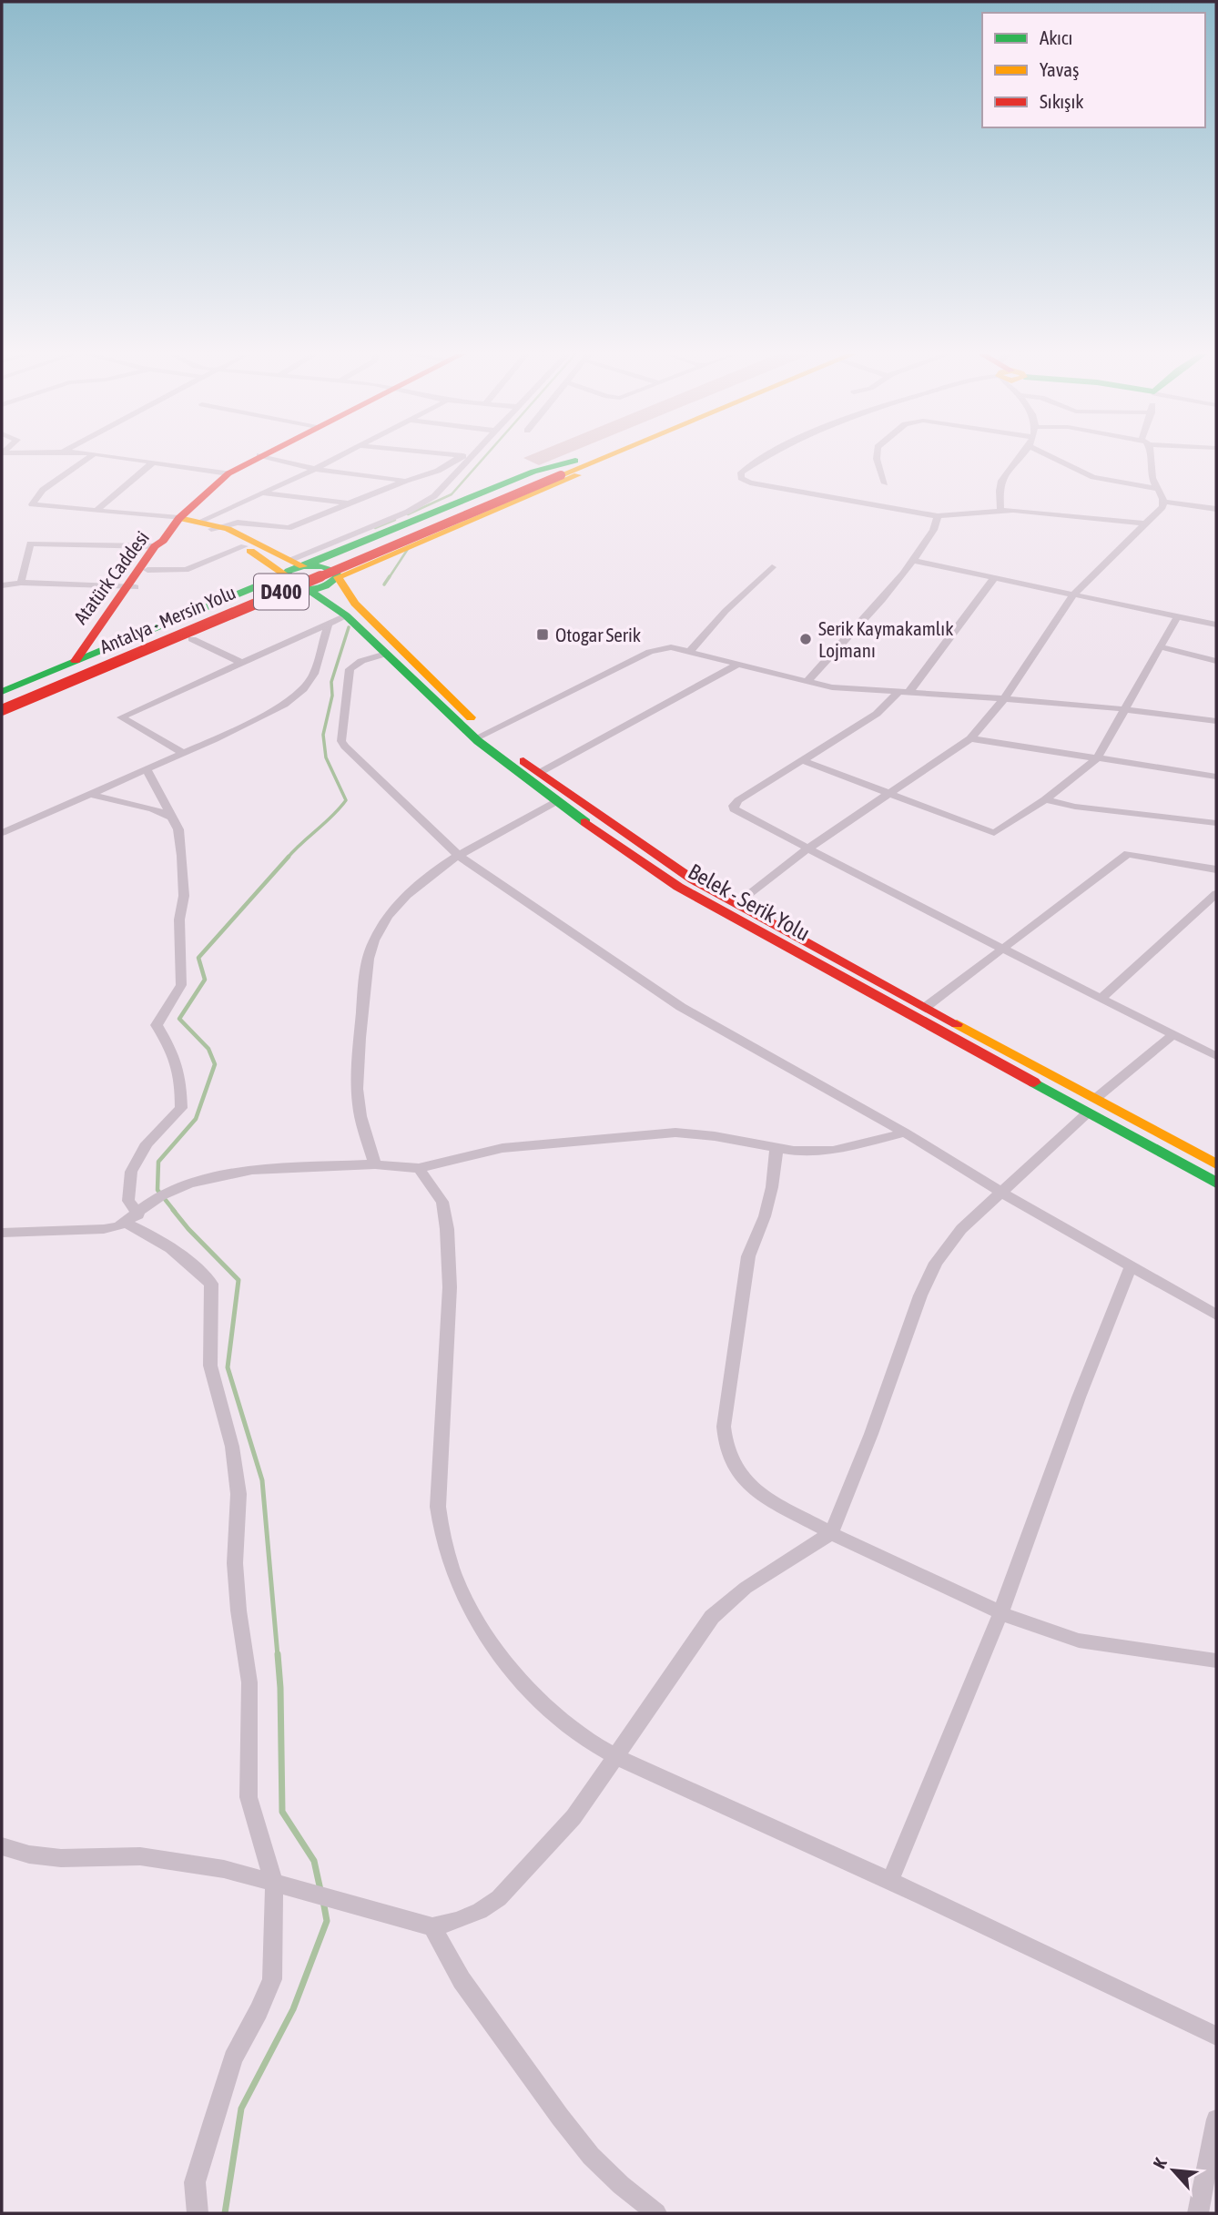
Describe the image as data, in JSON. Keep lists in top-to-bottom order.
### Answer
{
  "streets": {
    "main road": [
      "Atatürk Caddesi",
      "D400",
      "Antalya - Mersin Yolu",
      "Belek - Serik Yolu"
    ]
  },
  "crossings": [
    ["D400", "Antalya - Mersin Yolu"]
  ],
  "places": {
    "transit": ["Otogar Serik"],
    "other": ["Serik Kaymakamlık Lojmanı"]
  },
  "legend": ["Akıcı", "Yavaş", "Sıkışık"],
  "north": "top left"
}
